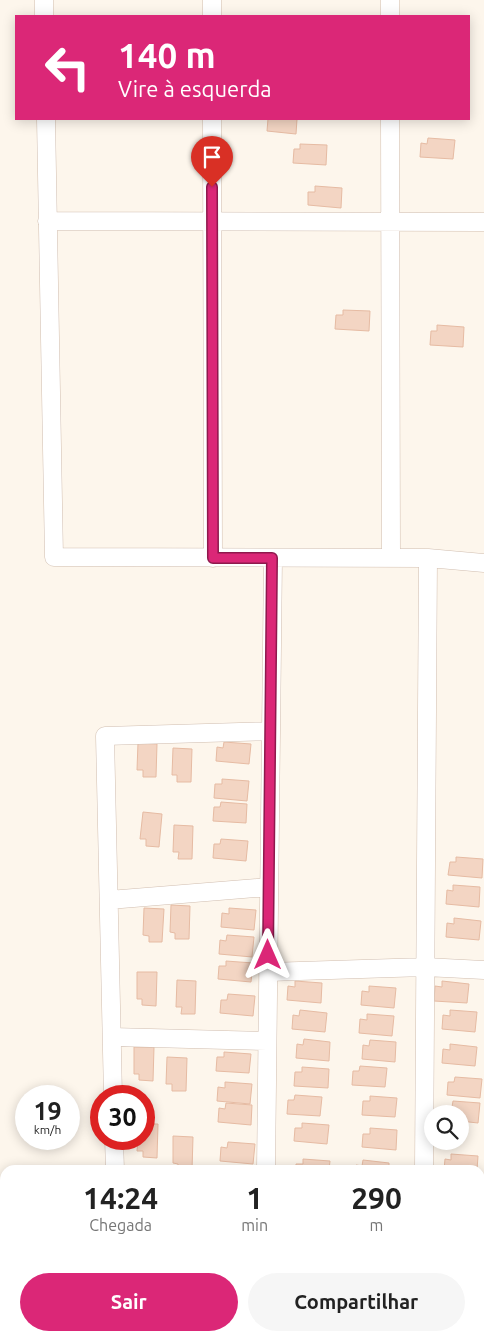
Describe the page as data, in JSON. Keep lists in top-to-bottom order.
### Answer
{
  "page": {
    "turn": ["140 m", "Vire à esquerda"],
    "speed": "19 km/h",
    "limit": "30",
    "eta": [
      "14:24",
      "Chegada",
      "1",
      "min",
      "290",
      "m"
    ],
    "buttons": ["Sair", "Compartilhar"]
  }
}
